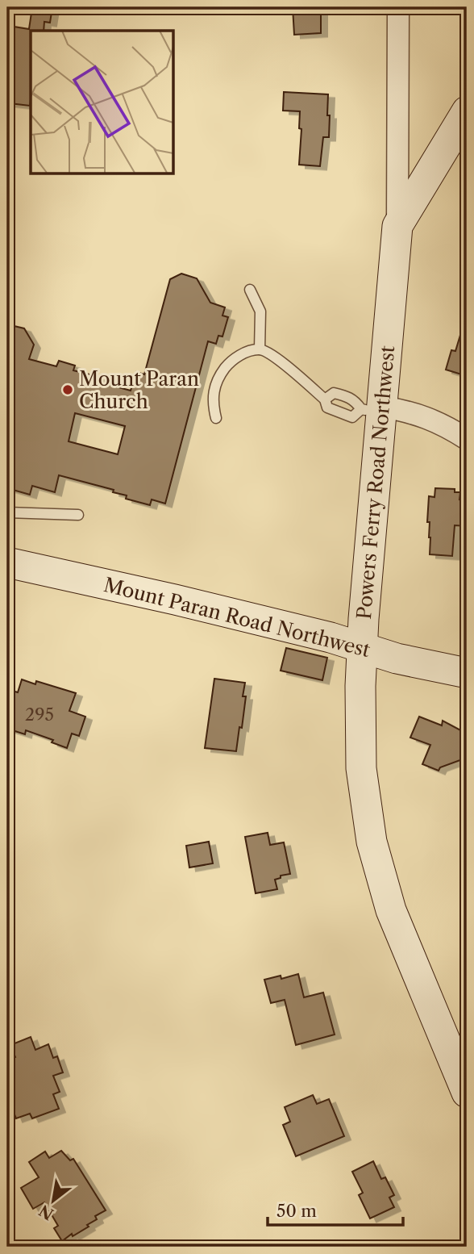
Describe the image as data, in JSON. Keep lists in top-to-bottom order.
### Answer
{
  "streets": {
    "street": ["Powers Ferry Road Northwest", "Mount Paran Road Northwest"]
  },
  "crossings": [
    ["Powers Ferry Road Northwest", "Mount Paran Road Northwest"]
  ],
  "places": ["Mount Paran Church"],
  "house_numbers": ["295"],
  "scale_bar": "50 m",
  "north": "bottom left"
}
